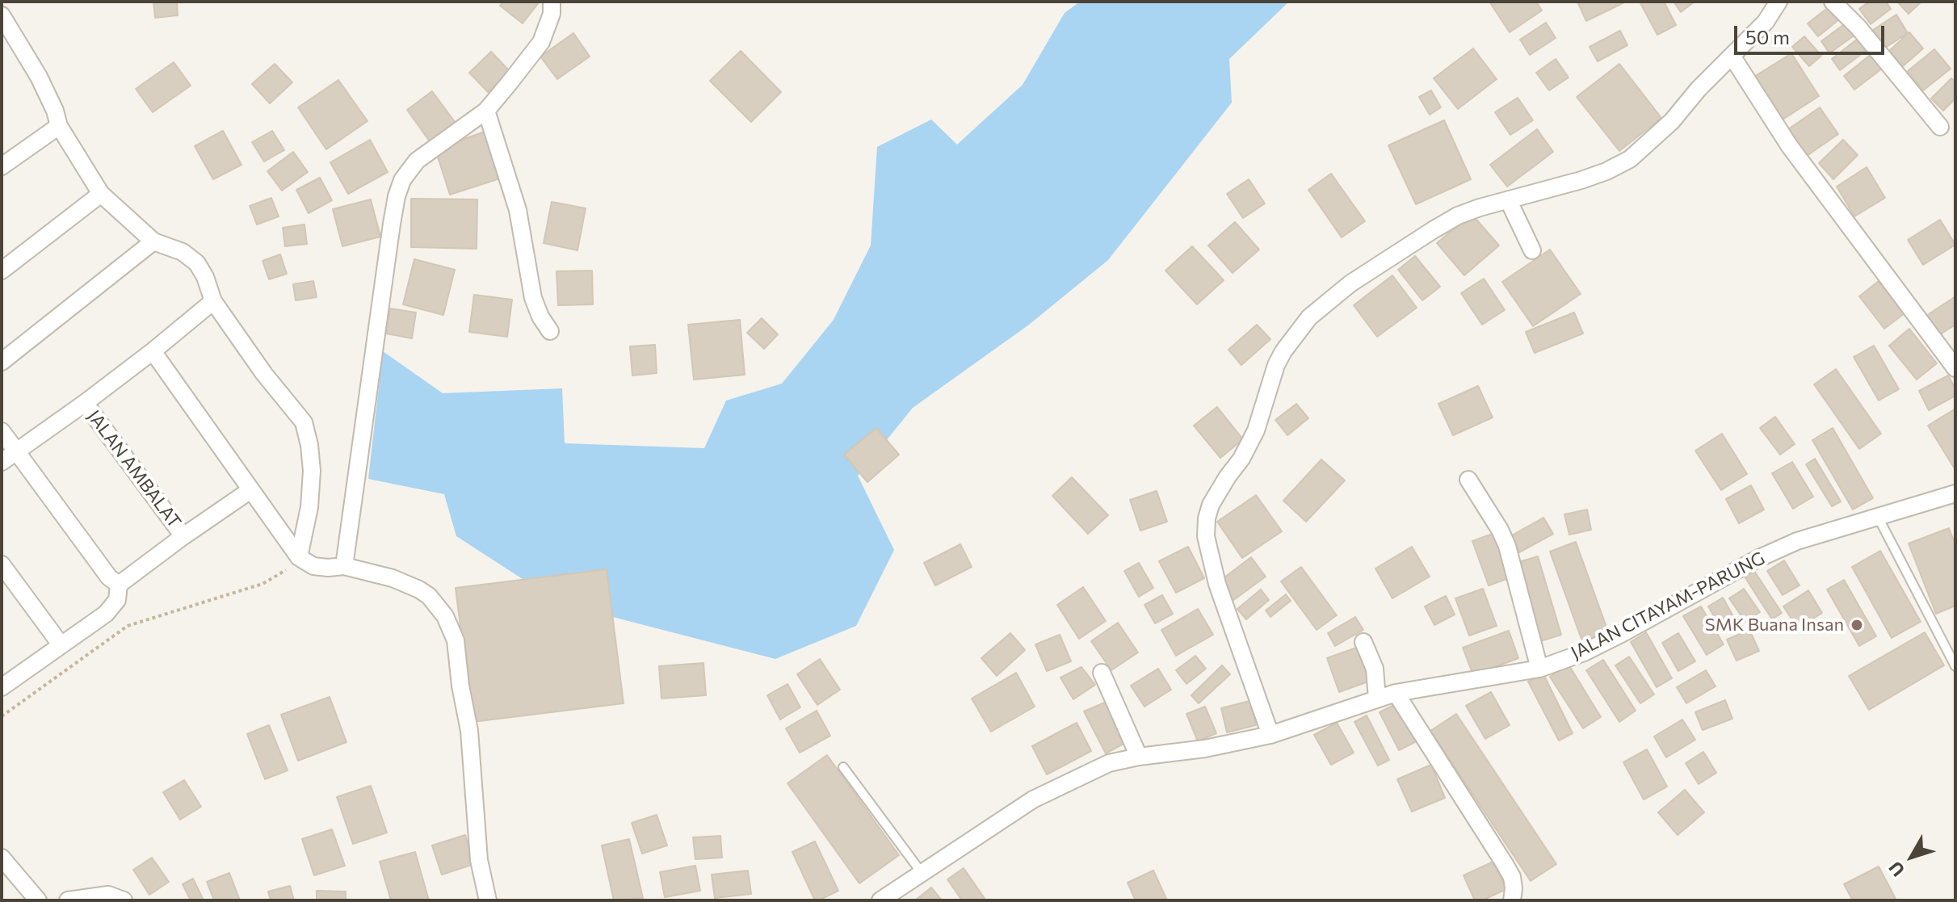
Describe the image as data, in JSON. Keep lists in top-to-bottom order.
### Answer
{
  "streets": {
    "street": ["JALAN AMBALAT", "JALAN CITAYAM-PARUNG"]
  },
  "places": ["SMK Buana Insan"],
  "scale_bar": "50 m",
  "north": "bottom left"
}
